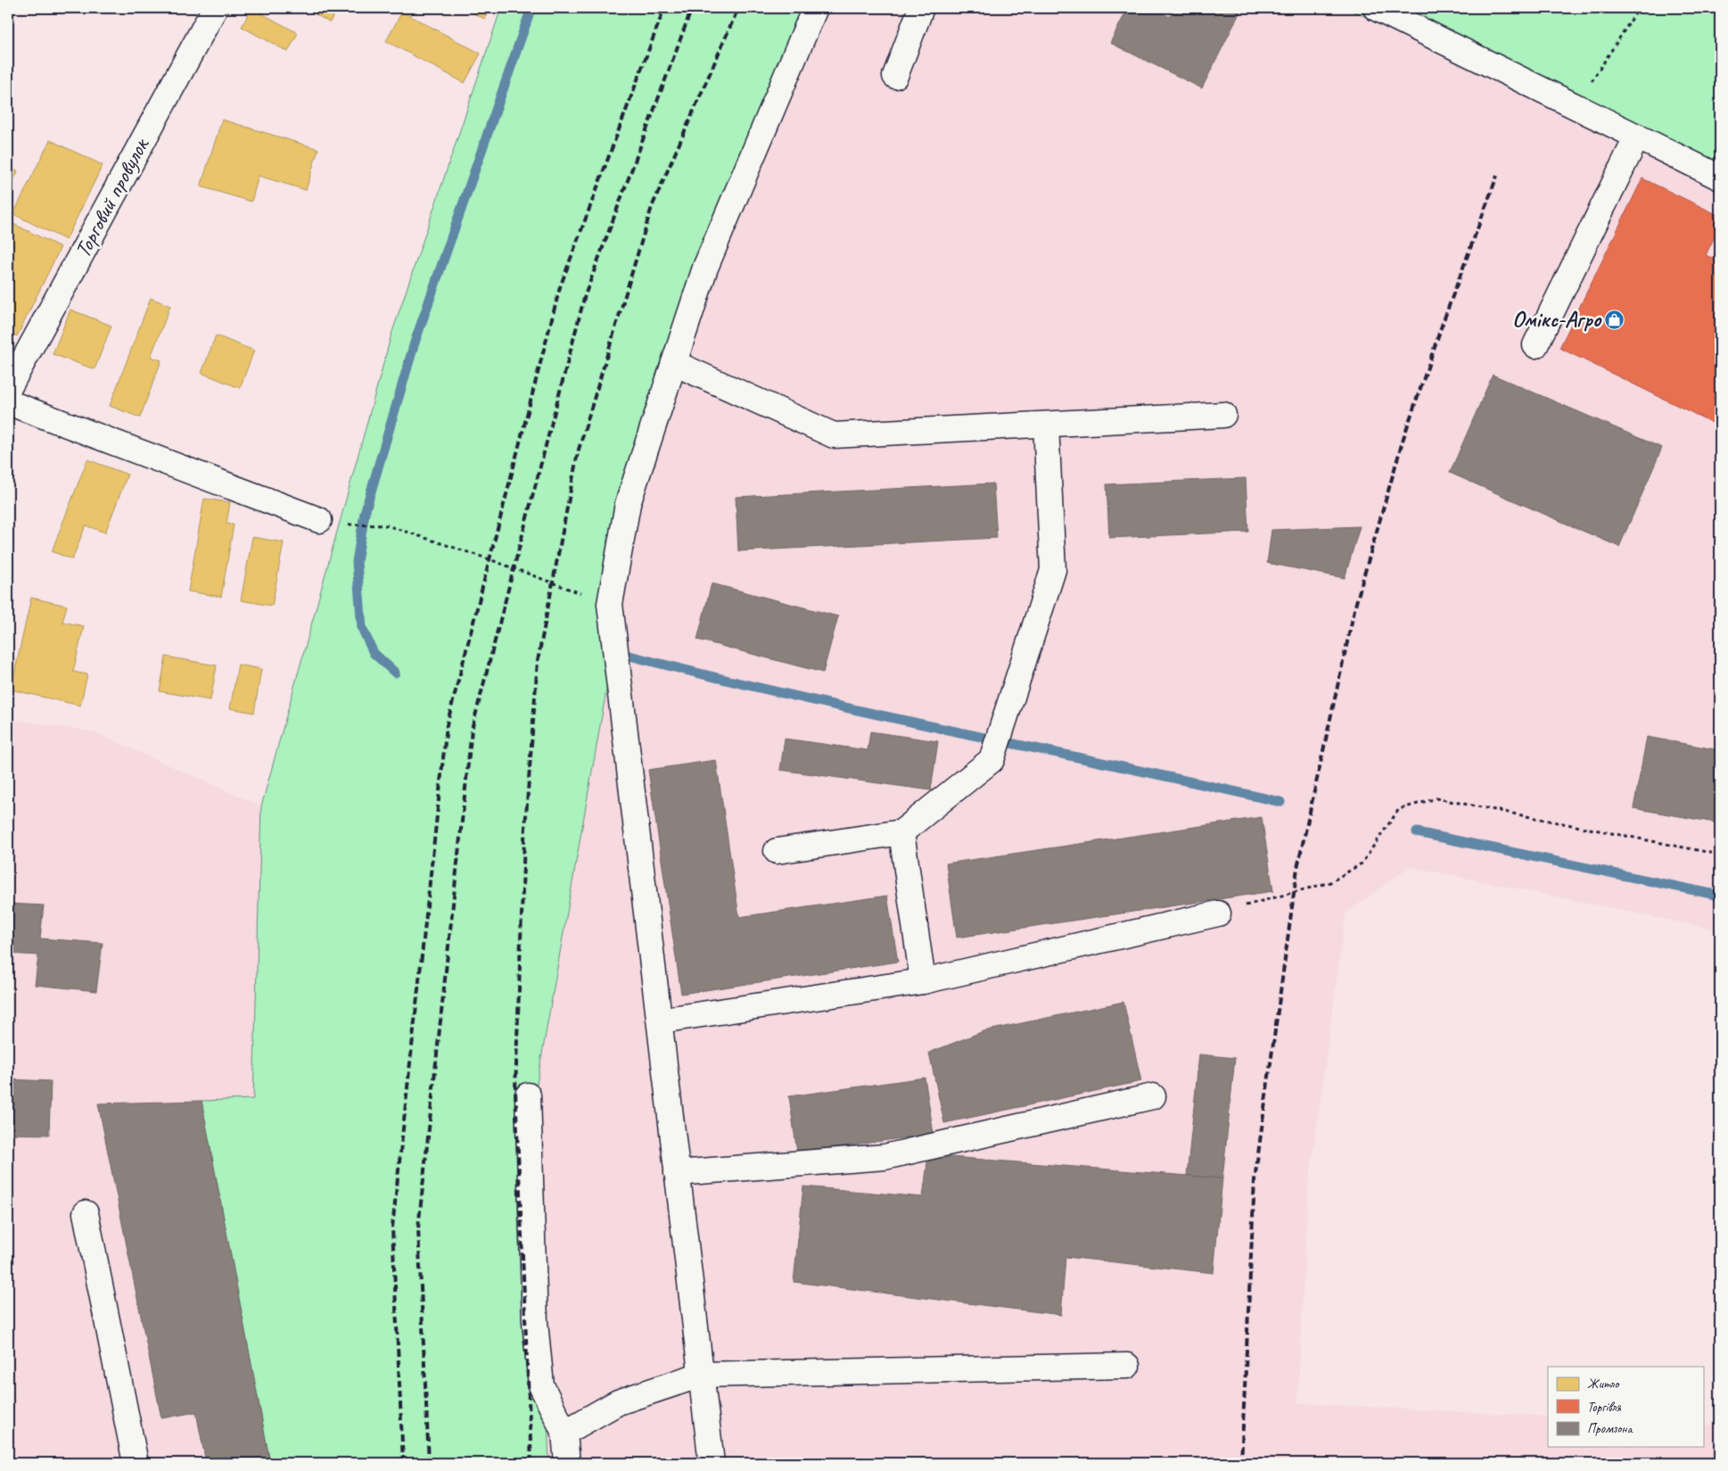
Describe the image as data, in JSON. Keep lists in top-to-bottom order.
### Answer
{
  "streets": {
    "street": ["Торговий провулок"]
  },
  "places": {
    "shop": ["Омiкс-Агро"]
  },
  "legend": ["Житло", "Торгівля", "Промзона"]
}
